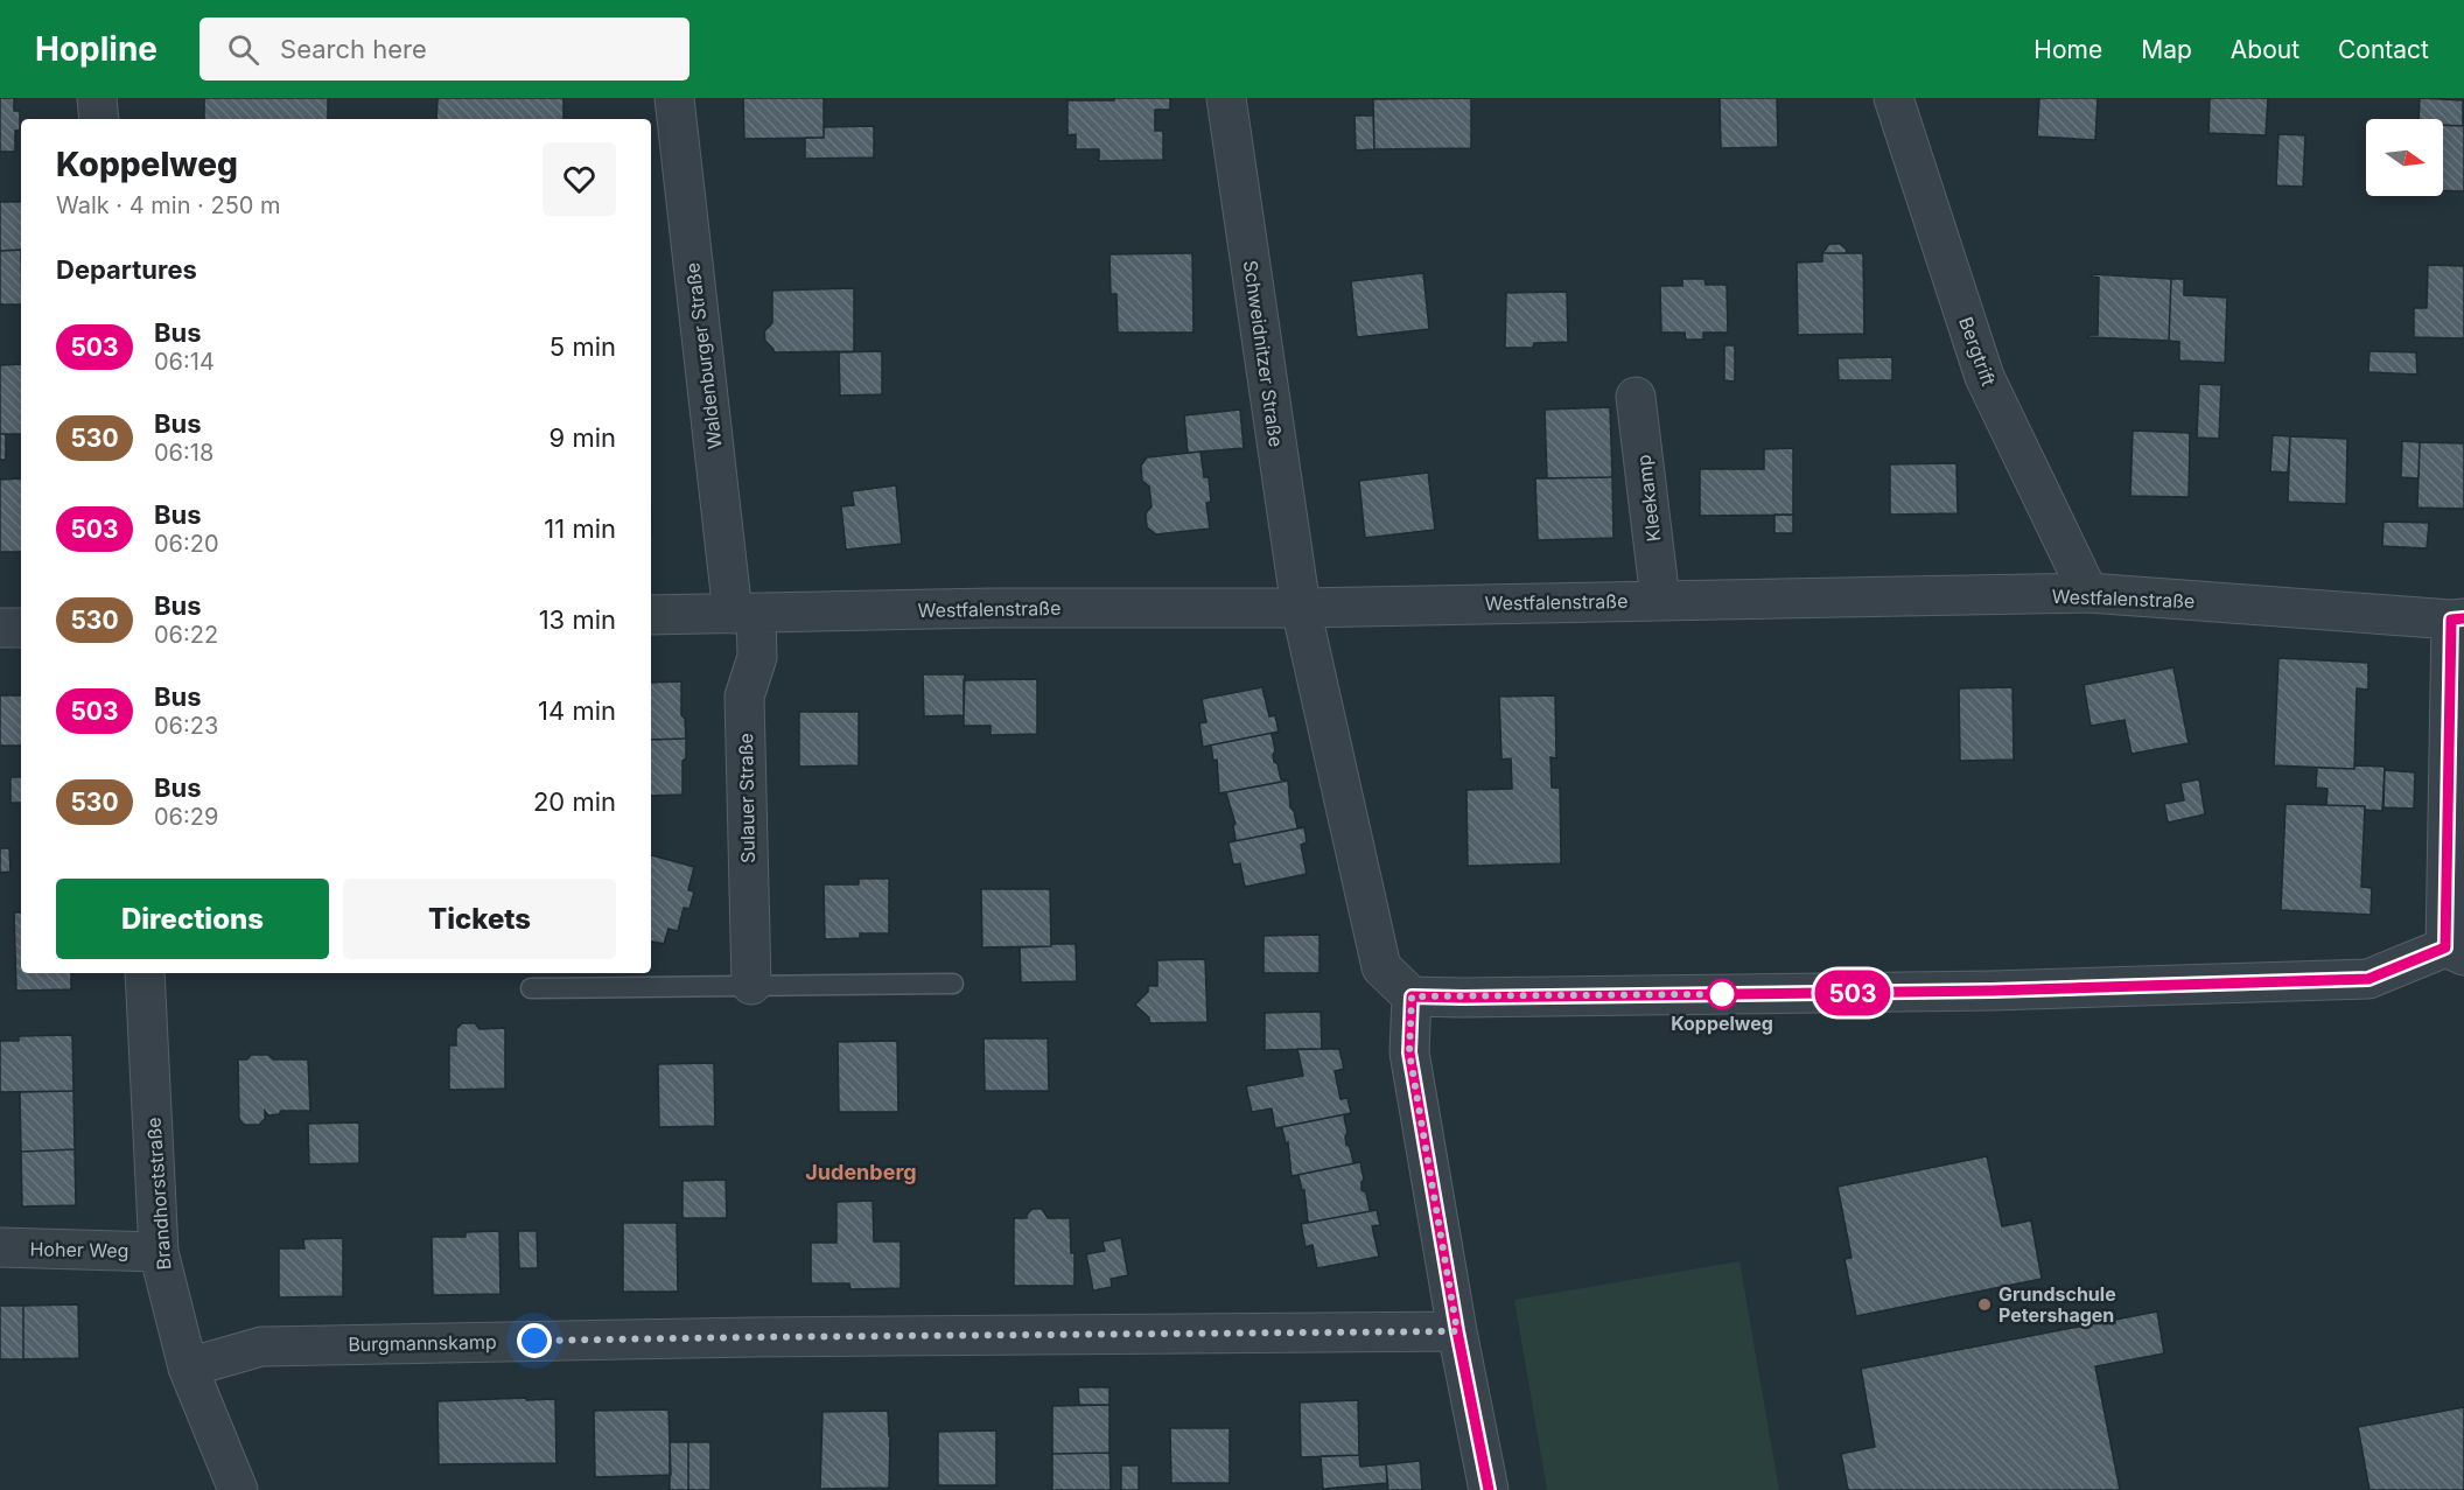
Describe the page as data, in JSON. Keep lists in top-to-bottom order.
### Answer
{
  "streets": {
    "street": [
      "Bergtrift",
      "Schweidnitzer Straße",
      "Waldenburger Straße",
      "Kleekamp",
      "Westfalenstraße",
      "Sulauer Straße",
      "Brandhorststraße",
      "Hoher Weg",
      "Burgmannskamp"
    ]
  },
  "crossings": [
    ["Bergtrift", "Westfalenstraße"],
    ["Schweidnitzer Straße", "Westfalenstraße"],
    ["Waldenburger Straße", "Westfalenstraße"],
    ["Waldenburger Straße", "Sulauer Straße"],
    ["Kleekamp", "Westfalenstraße"],
    ["Westfalenstraße", "Sulauer Straße"],
    ["Brandhorststraße", "Hoher Weg"],
    ["Brandhorststraße", "Burgmannskamp"]
  ],
  "districts": ["Judenberg"],
  "places": ["Koppelweg", "Grundschule Petershagen"],
  "lines": ["bus line 503"],
  "north": "right",
  "page": {
    "header": "Hopline",
    "search": "Search here",
    "nav": [
      "Home",
      "Map",
      "About",
      "Contact"
    ],
    "on_map": "503",
    "heading": [
      ["Koppelweg", "Walk · 4 min · 250 m"],
      "Departures"
    ],
    "list": [
      {
        "mark": "503",
        "name": "Bus",
        "note": "06:14",
        "value": "5 min"
      },
      {
        "mark": "530",
        "name": "Bus",
        "note": "06:18",
        "value": "9 min"
      },
      {
        "mark": "503",
        "name": "Bus",
        "note": "06:20",
        "value": "11 min"
      },
      {
        "mark": "530",
        "name": "Bus",
        "note": "06:22",
        "value": "13 min"
      },
      {
        "mark": "503",
        "name": "Bus",
        "note": "06:23",
        "value": "14 min"
      },
      {
        "mark": "530",
        "name": "Bus",
        "note": "06:29",
        "value": "20 min"
      }
    ],
    "buttons": ["Directions", "Tickets"]
  }
}
